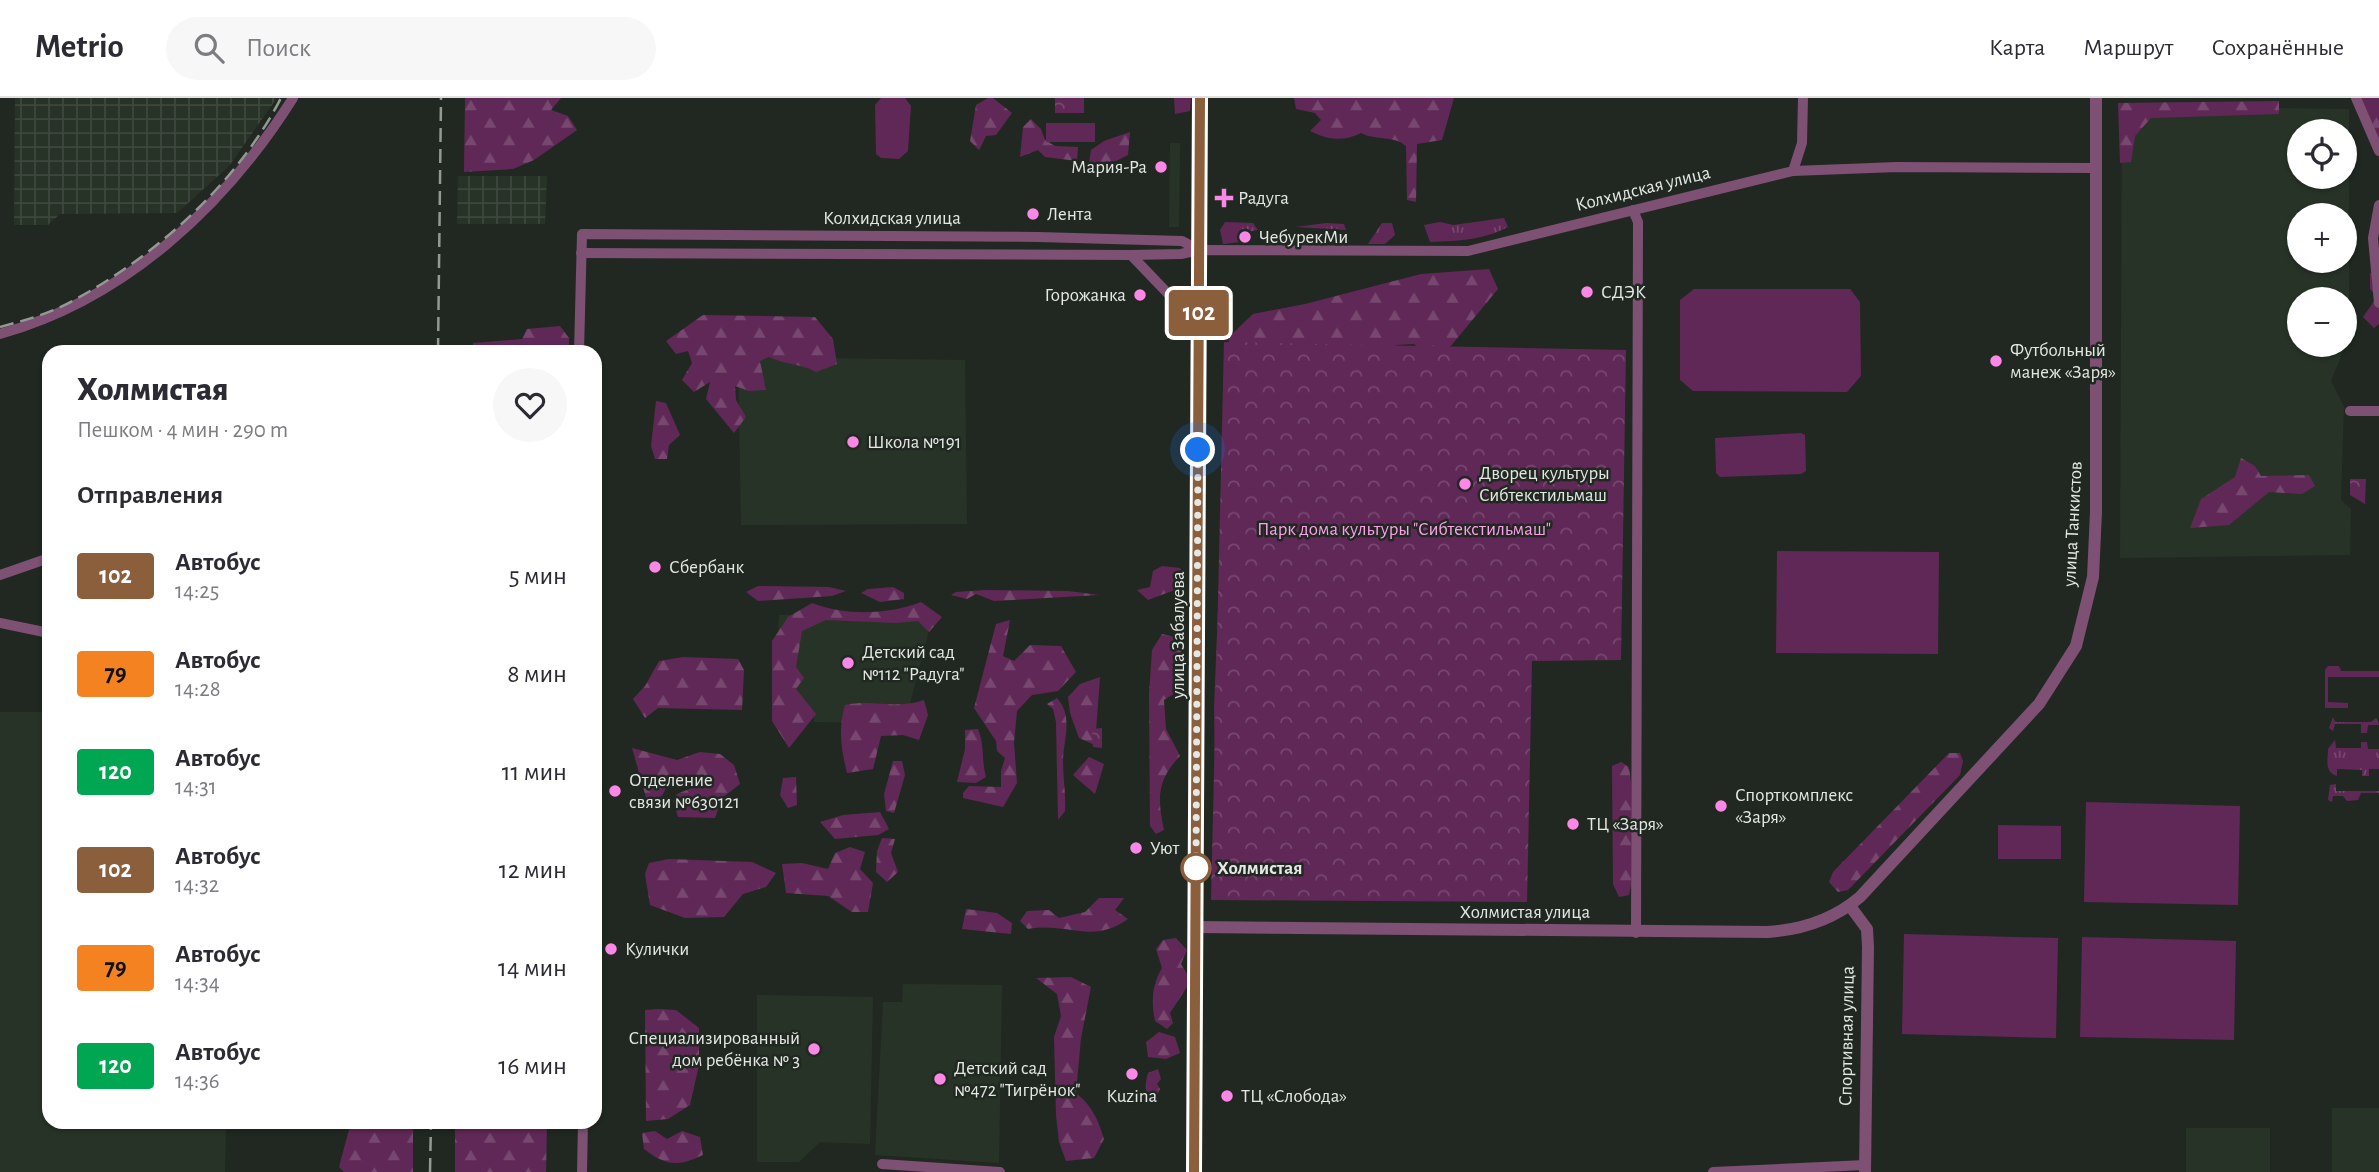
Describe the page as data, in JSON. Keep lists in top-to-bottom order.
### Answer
{
  "streets": {
    "street": [
      "Колхидская улица",
      "улица Танкистов",
      "улица Забалуева",
      "Холмистая улица",
      "Спортивная улица"
    ]
  },
  "crossings": [
    ["Колхидская улица", "улица Танкистов"],
    ["Колхидская улица", "улица Забалуева"],
    ["улица Танкистов", "Холмистая улица"],
    ["улица Танкистов", "Спортивная улица"],
    ["улица Забалуева", "Холмистая улица"],
    ["Холмистая улица", "Спортивная улица"]
  ],
  "parks": ["Парк дома культуры \"Сибтекстильмаш\""],
  "places": {
    "other": [
      "Мария-Ра",
      "Лента",
      "ЧебурекМи",
      "СДЭК",
      "Горожанка",
      "Футбольный манеж «Заря»",
      "Школа №191",
      "Дворец культуры Сибтекстильмаш",
      "Сбербанк",
      "Детский сад №112 \"Радуга\"",
      "Отделение связи №630121",
      "Спорткомплекс «Заря»",
      "ТЦ «Заря»",
      "Уют",
      "Холмистая",
      "Кулички",
      "Специализированный дом ребёнка № 3",
      "Kuzina",
      "Детский сад №472 \"Тигрёнок\"",
      "ТЦ «Слобода»"
    ],
    "health": ["Радуга"]
  },
  "lines": ["bus line 102"],
  "page": {
    "header": "Metrio",
    "search": "Поиск",
    "nav": ["Карта", "Маршрут", "Сохранённые"],
    "on_map": "102",
    "map_buttons": ["+", "−"],
    "heading": [
      ["Холмистая", "Пешком · 4 мин · 290 m"],
      "Отправления"
    ],
    "list": [
      {
        "mark": "102",
        "name": "Автобус",
        "note": "14:25",
        "value": "5 мин"
      },
      {
        "mark": "79",
        "name": "Автобус",
        "note": "14:28",
        "value": "8 мин"
      },
      {
        "mark": "120",
        "name": "Автобус",
        "note": "14:31",
        "value": "11 мин"
      },
      {
        "mark": "102",
        "name": "Автобус",
        "note": "14:32",
        "value": "12 мин"
      },
      {
        "mark": "79",
        "name": "Автобус",
        "note": "14:34",
        "value": "14 мин"
      },
      {
        "mark": "120",
        "name": "Автобус",
        "note": "14:36",
        "value": "16 мин"
      }
    ]
  }
}
